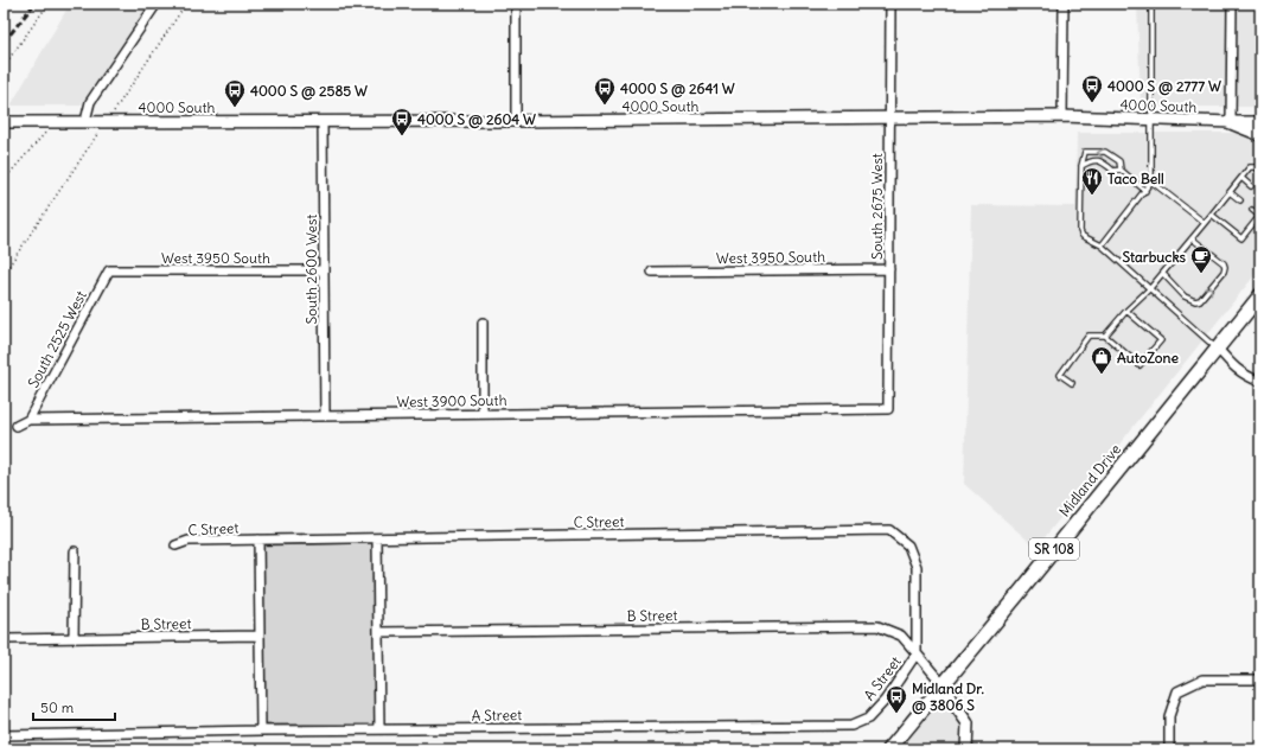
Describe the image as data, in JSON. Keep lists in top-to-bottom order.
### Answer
{
  "streets": {
    "main road": ["Midland Drive", "SR 108"],
    "street": [
      "4000 South",
      "South 2675 West",
      "West 3950 South",
      "South 2600 West",
      "South 2525 West",
      "West 3900 South",
      "C Street",
      "B Street",
      "A Street"
    ]
  },
  "crossings": [
    ["4000 South", "South 2675 West"],
    ["4000 South", "South 2600 West"],
    ["South 2675 West", "West 3950 South"],
    ["South 2675 West", "West 3900 South"],
    ["West 3950 South", "South 2600 West"],
    ["West 3950 South", "South 2525 West"],
    ["South 2600 West", "West 3900 South"],
    ["South 2525 West", "West 3900 South"],
    ["Midland Drive", "A Street"],
    ["C Street", "B Street"],
    ["C Street", "A Street"],
    ["B Street", "A Street"]
  ],
  "places": {
    "bus stop": [
      "4000 S @ 2777 W",
      "4000 S @ 2641 W",
      "4000 S @ 2585 W",
      "4000 S @ 2604 W",
      "Midland Dr. @ 3806 S"
    ],
    "restaurant": ["Taco Bell"],
    "cafe": ["Starbucks"],
    "shop": ["AutoZone"]
  },
  "scale_bar": "50 m"
}
